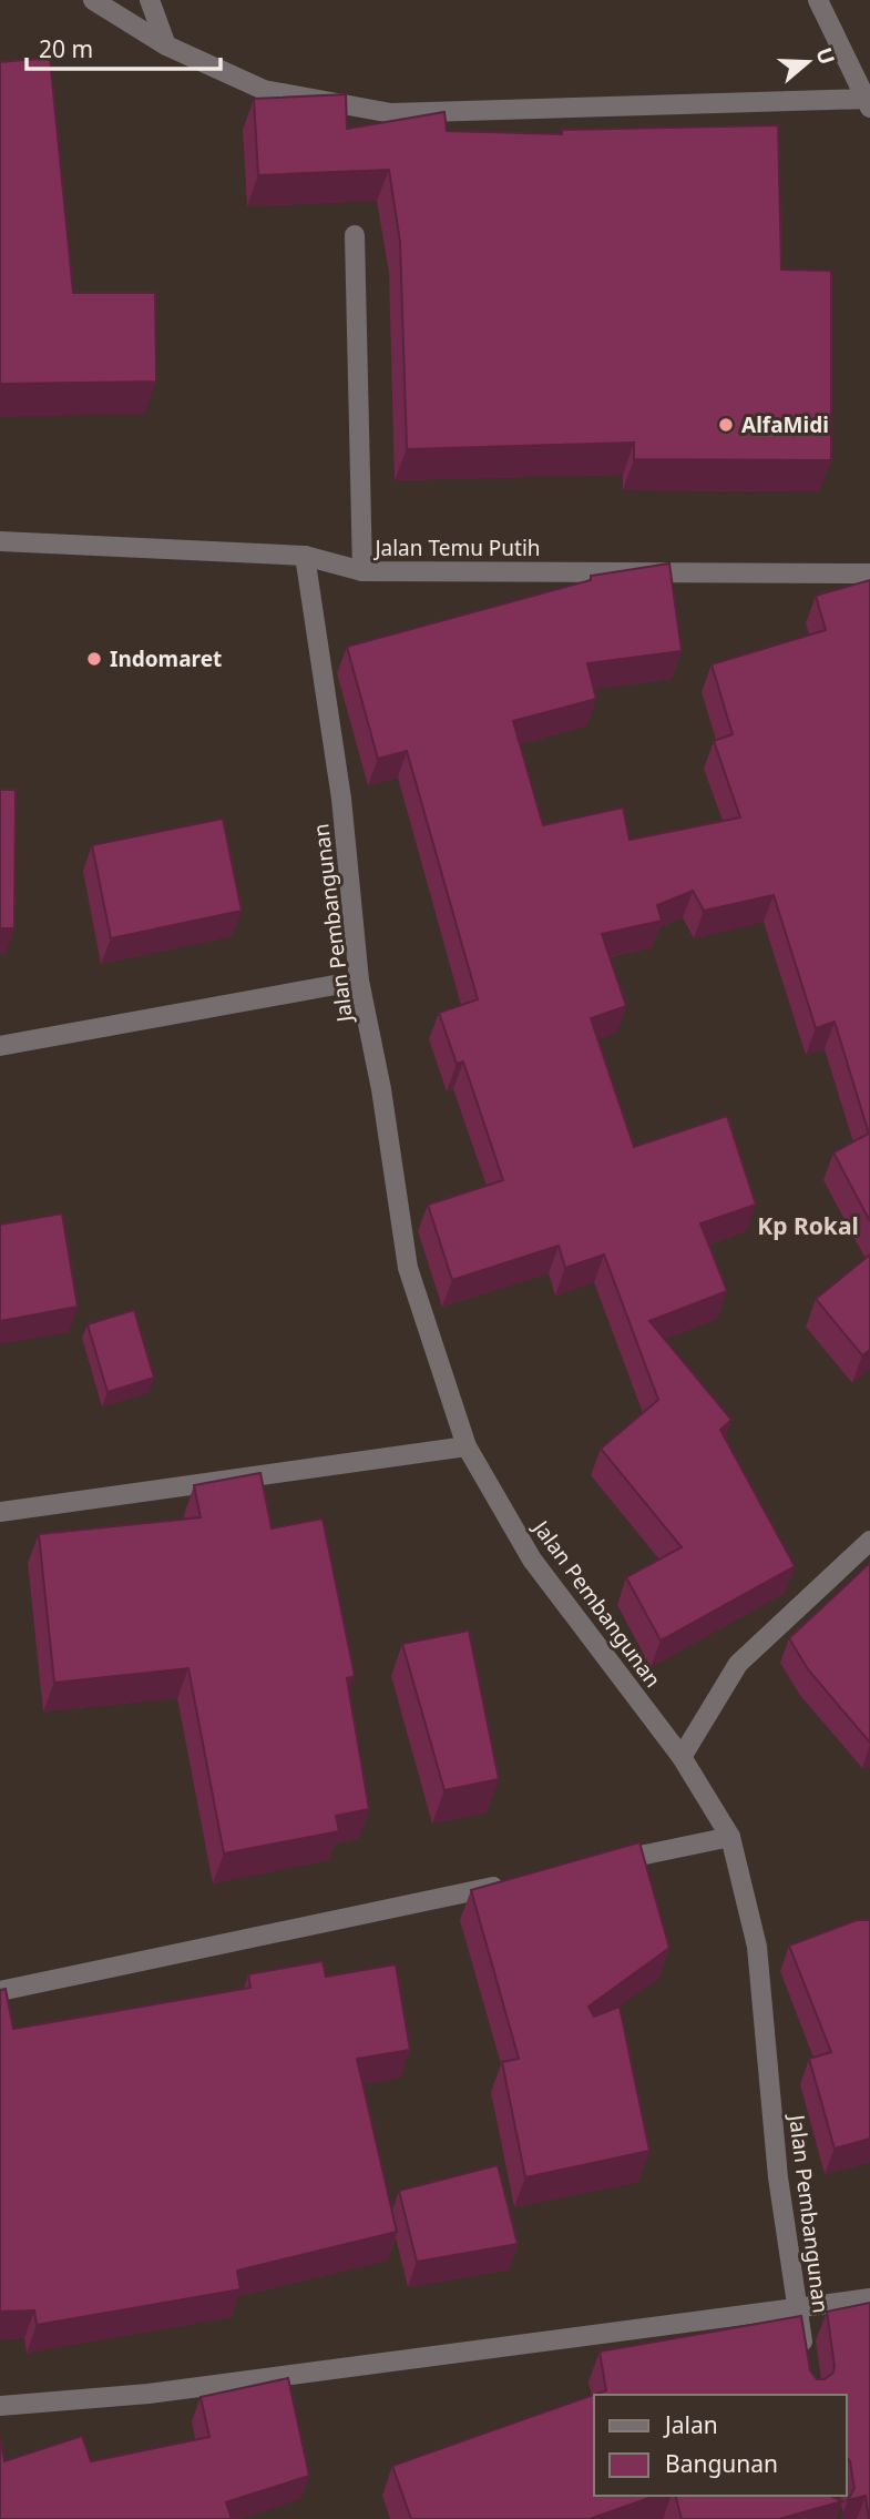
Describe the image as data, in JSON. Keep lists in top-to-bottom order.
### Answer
{
  "streets": {
    "street": ["Jalan Temu Putih", "Jalan Pembangunan"]
  },
  "crossings": [
    ["Jalan Temu Putih", "Jalan Pembangunan"]
  ],
  "districts": ["Kp Rokal"],
  "places": ["AlfaMidi", "Indomaret"],
  "legend": ["Jalan", "Bangunan"],
  "scale_bar": "20 m",
  "north": "right"
}
